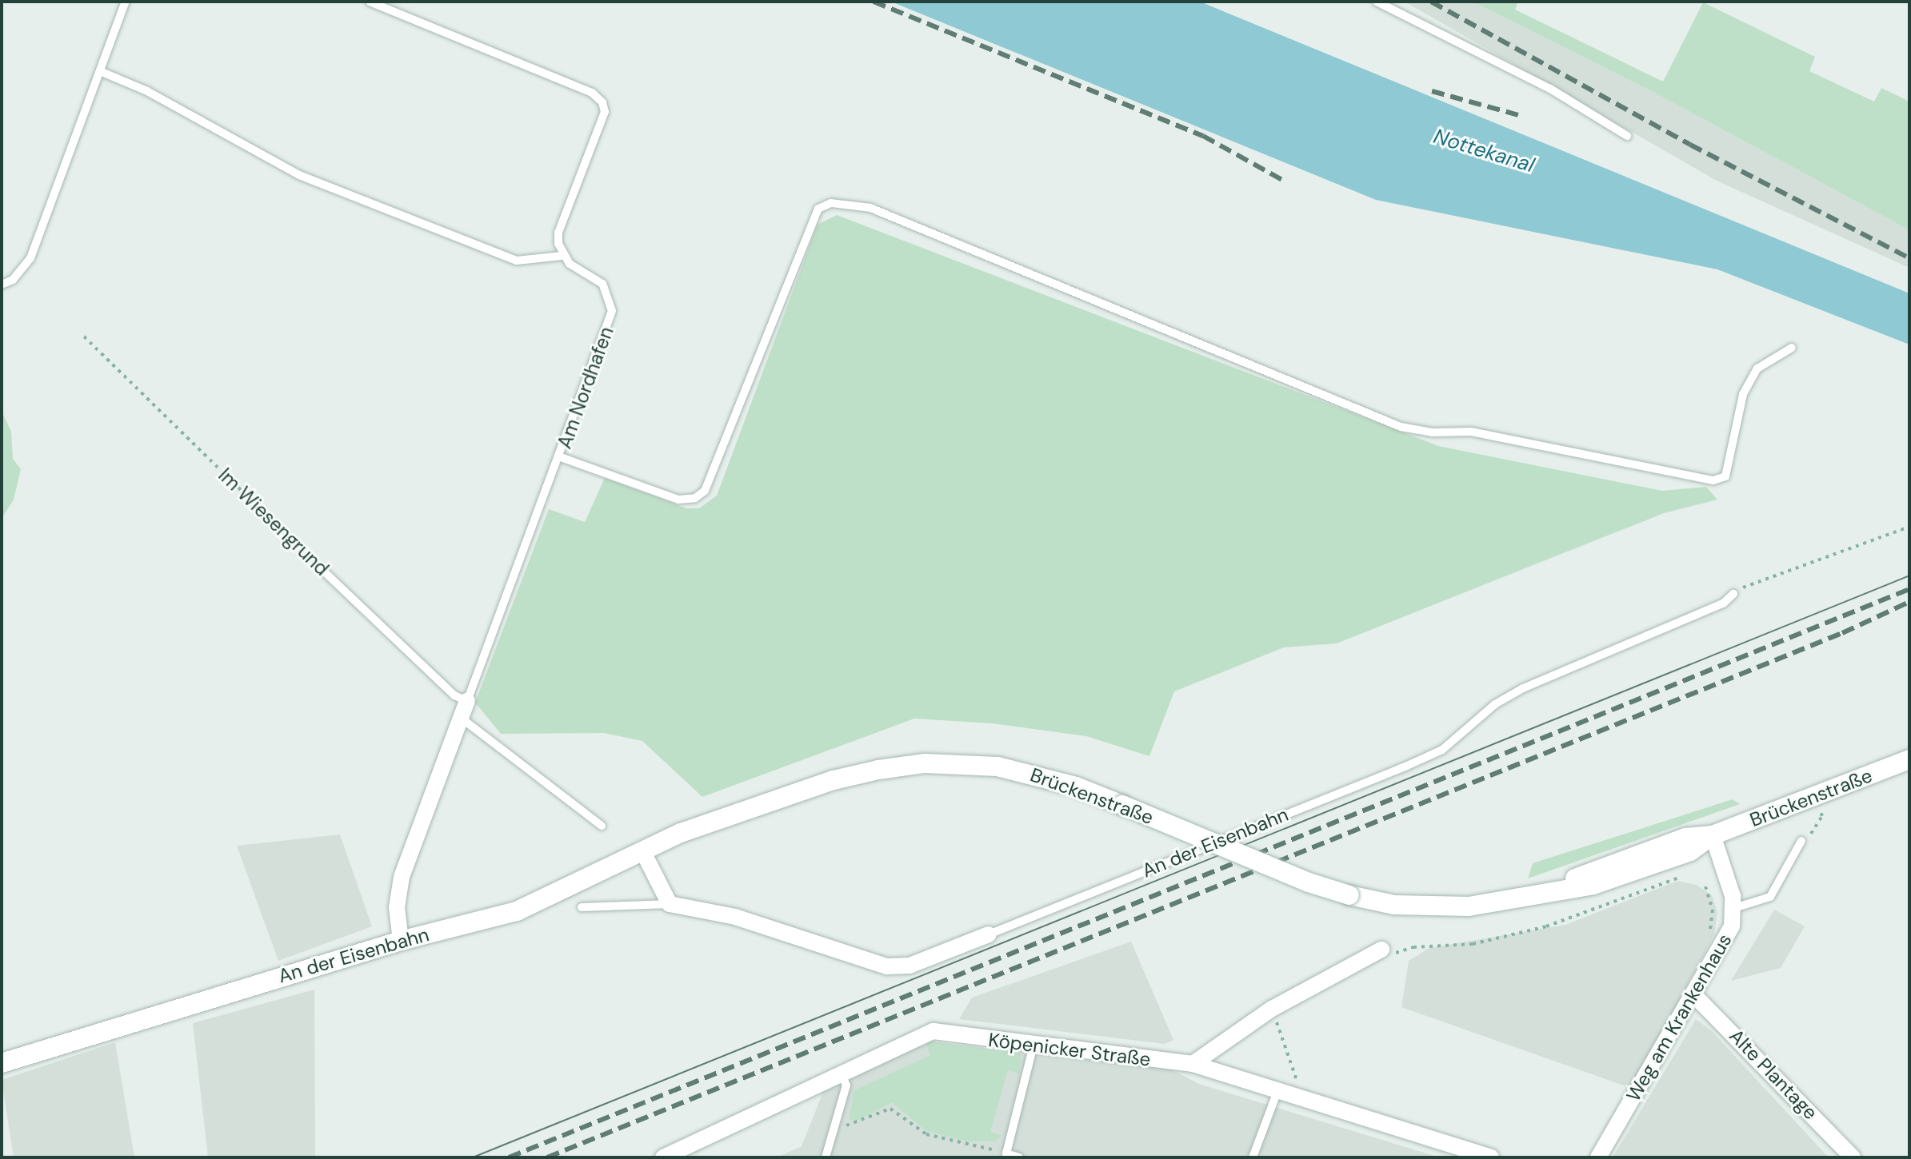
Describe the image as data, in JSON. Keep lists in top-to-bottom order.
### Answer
{
  "streets": {
    "main road": ["Brückenstraße", "An der Eisenbahn"],
    "street": [
      "Am Nordhafen",
      "Weg am Krankenhaus",
      "Köpenicker Straße",
      "Alte Plantage"
    ],
    "lane": ["Im Wiesengrund"]
  },
  "crossings": [
    ["Am Nordhafen", "Im Wiesengrund"],
    ["Am Nordhafen", "An der Eisenbahn"],
    ["Brückenstraße", "An der Eisenbahn"],
    ["Brückenstraße", "Weg am Krankenhaus"],
    ["Weg am Krankenhaus", "Alte Plantage"]
  ],
  "water": ["Nottekanal"]
}
